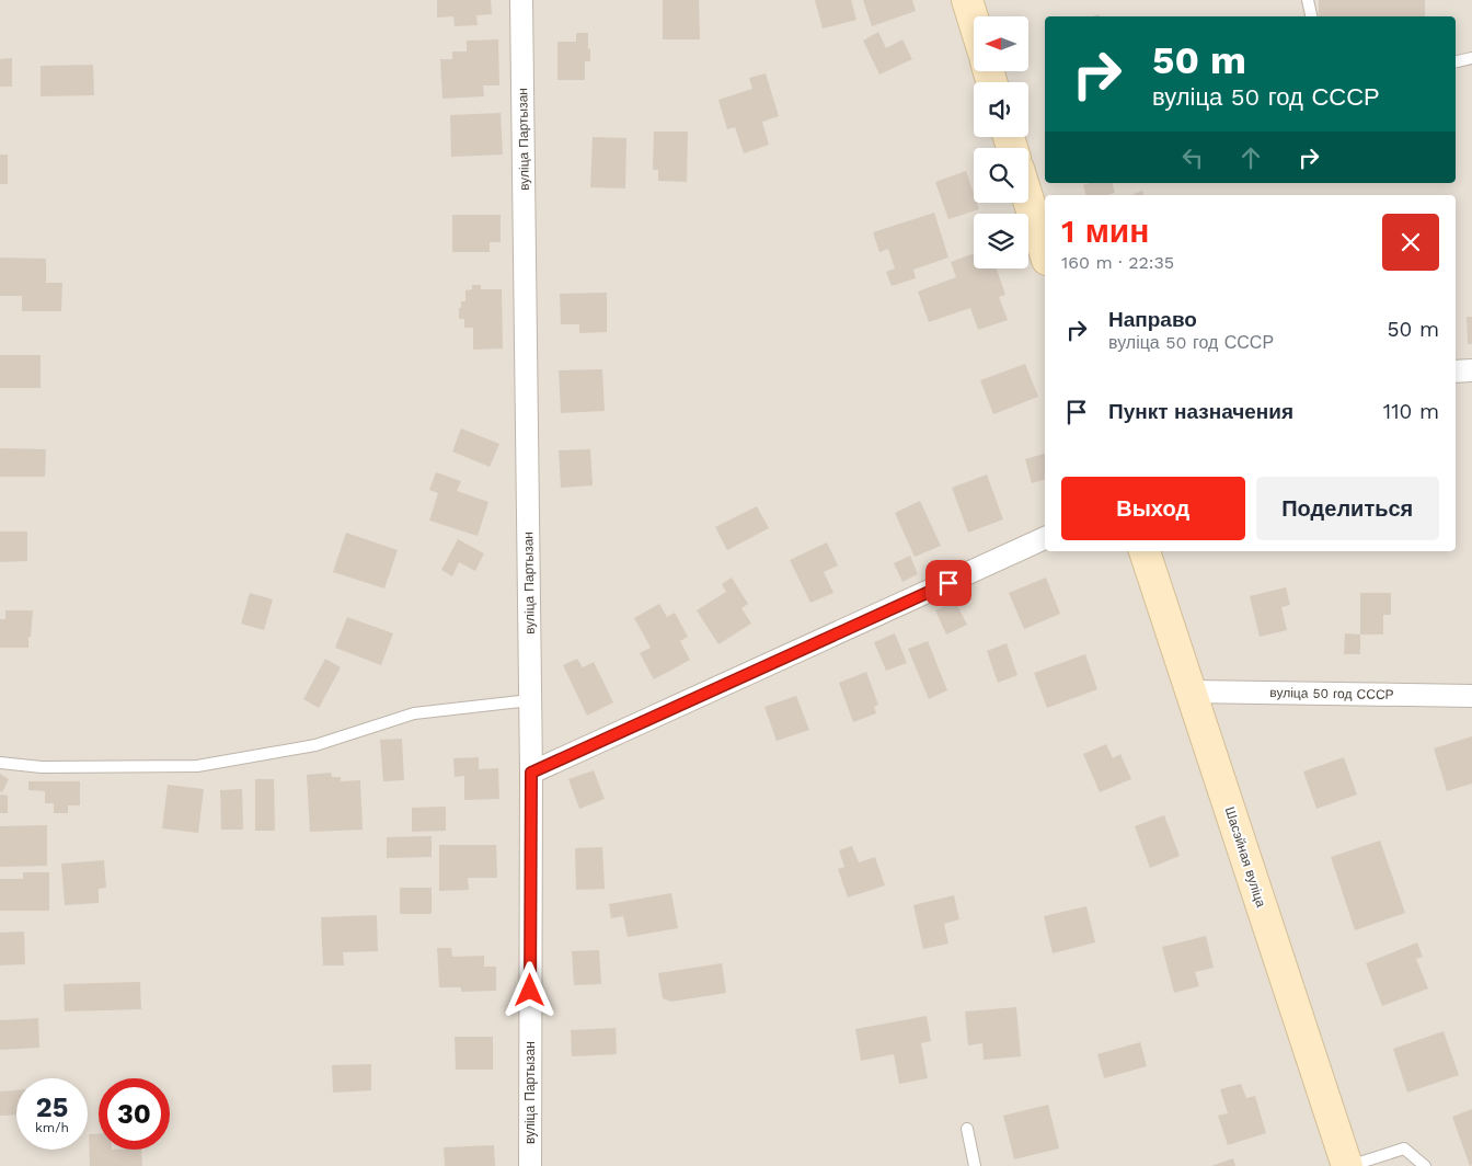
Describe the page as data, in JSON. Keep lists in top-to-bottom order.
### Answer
{
  "streets": {
    "main road": ["Шасэйная вуліца"],
    "street": ["вуліца Партызан", "вуліца 50 год СССР"]
  },
  "crossings": [
    ["вуліца 50 год СССР", "Шасэйная вуліца"]
  ],
  "north": "left",
  "page": {
    "turn": ["50 m", "вуліца 50 год СССР"],
    "heading": ["1 мин", "160 m · 22:35"],
    "list": [
      {
        "name": "Направо",
        "note": "вуліца 50 год СССР",
        "value": "50 m"
      },
      {
        "name": "Пункт назначения",
        "value": "110 m"
      }
    ],
    "buttons": ["Выход", "Поделиться"],
    "speed": "25 km/h",
    "limit": "30"
  }
}
